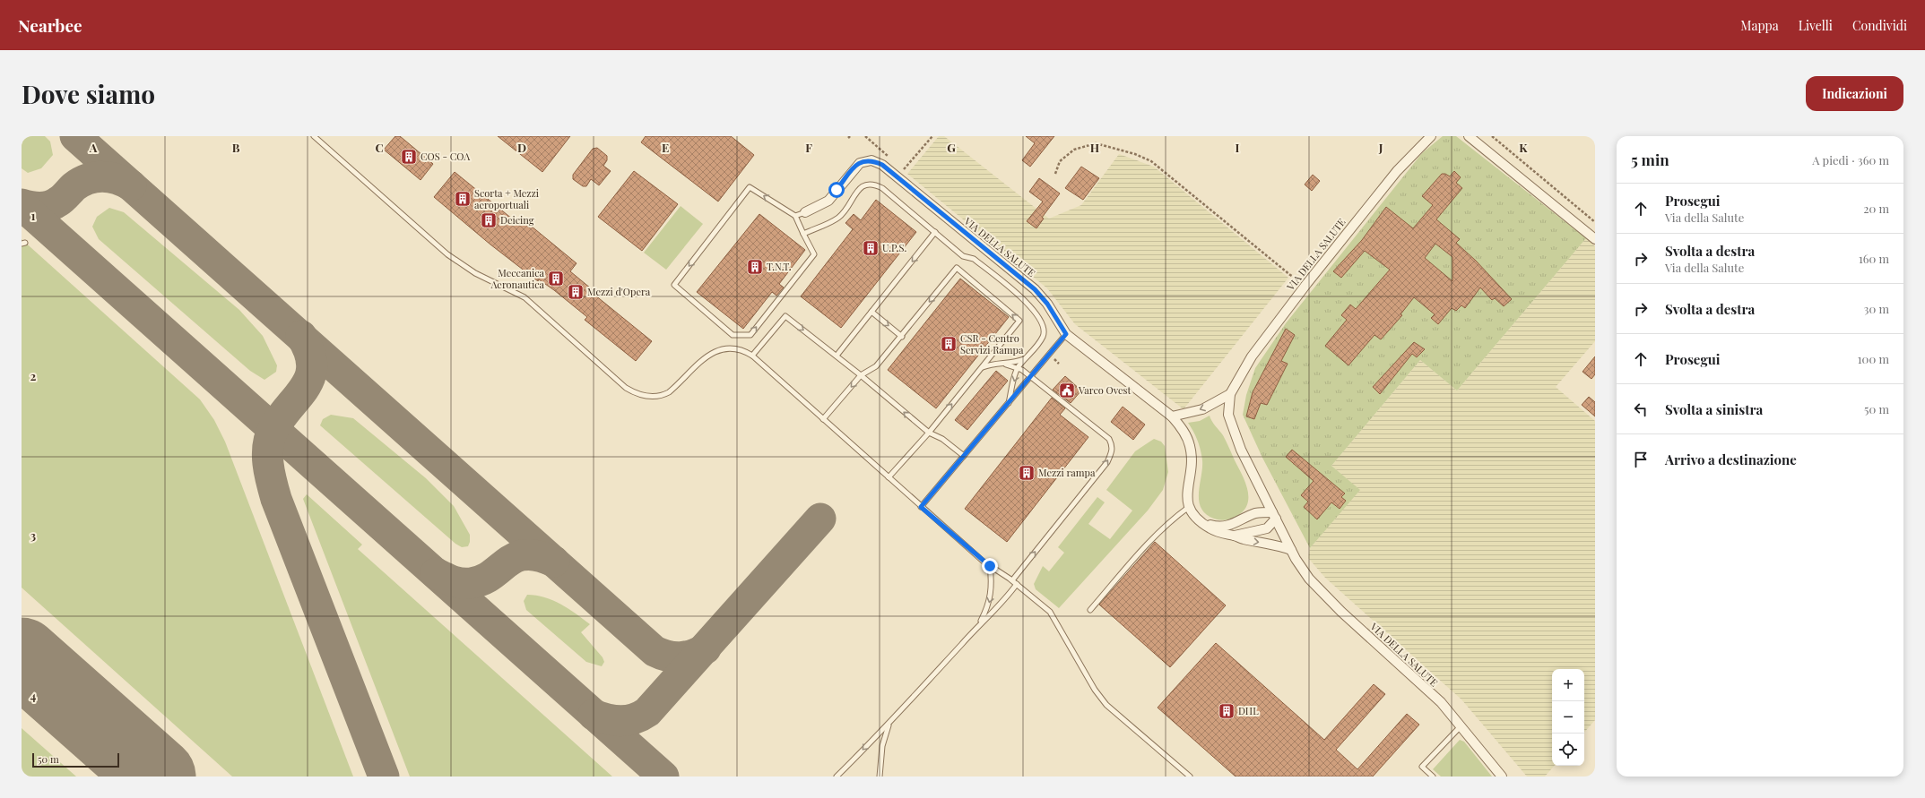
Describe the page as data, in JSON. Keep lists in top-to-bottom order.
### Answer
{
  "streets": {
    "street": ["VIA DELLA SALUTE"]
  },
  "places": {
    "building": [
      "COS - COA",
      "Scorta + Mezzi aeroportuali",
      "Deicing",
      "U.P.S.",
      "T.N.T.",
      "Meccanica Aeronautica",
      "Mezzi d'Opera",
      "CSR - Centro Servizi Rampa",
      "Mezzi rampa",
      "DHL"
    ],
    "public building": ["Varco Ovest"]
  },
  "scale_bar": "50 m",
  "page": {
    "header": "Nearbee",
    "nav": ["Mappa", "Livelli", "Condividi"],
    "buttons": "Indicazioni",
    "title": "Dove siamo",
    "heading": ["5 min", "A piedi · 360 m"],
    "list": [
      ["Prosegui", "Via della Salute", "20 m"],
      ["Svolta a destra", "Via della Salute", "160 m"],
      ["Svolta a destra", "30 m"],
      ["Prosegui", "100 m"],
      ["Svolta a sinistra", "50 m"],
      "Arrivo a destinazione"
    ],
    "map_buttons": ["+", "−"],
    "scale": "50 m"
  },
  "grid": {
    "columns": [
      "A",
      "B",
      "C",
      "D",
      "E",
      "F",
      "G",
      "H",
      "I",
      "J",
      "K"
    ],
    "rows": [
      "1",
      "2",
      "3",
      "4"
    ]
  }
}
